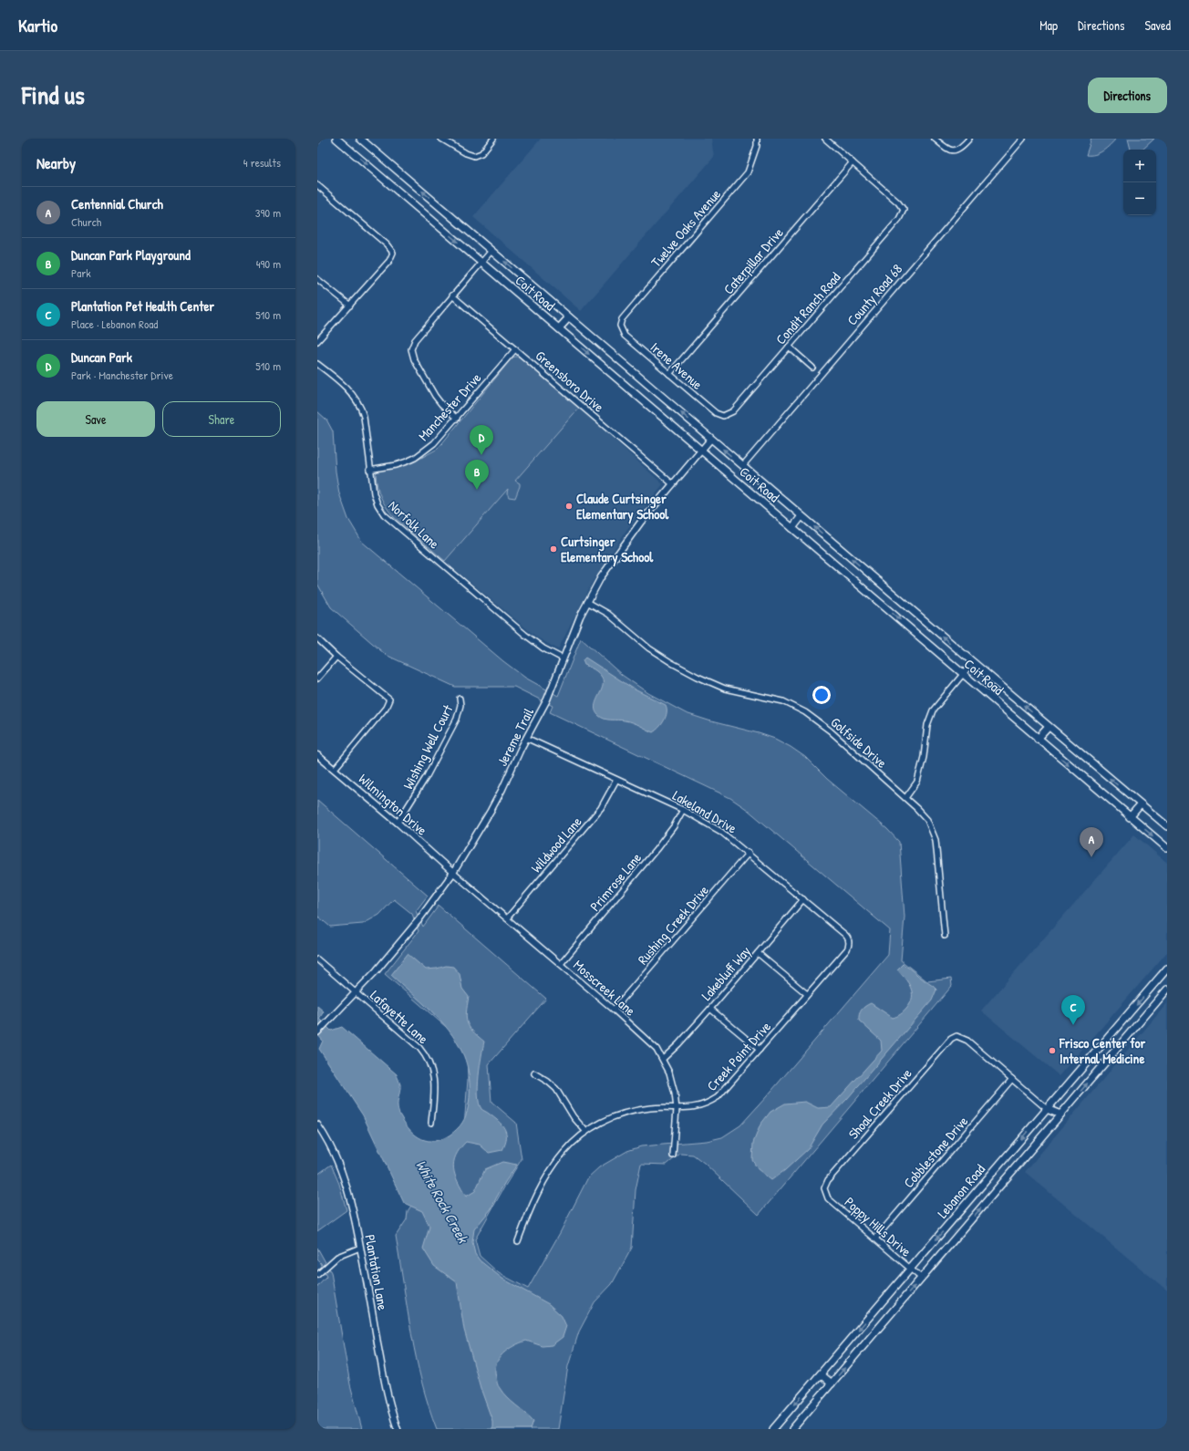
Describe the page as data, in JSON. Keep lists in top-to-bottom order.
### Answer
{
  "streets": {
    "main road": ["Coit Road", "Lebanon Road"],
    "street": [
      "Twelve Oaks Avenue",
      "Caterpillar Drive",
      "County Road 68",
      "Condit Ranch Road",
      "Irene Avenue",
      "Greensboro Drive",
      "Manchester Drive",
      "Norfolk Lane",
      "Jereme Trail",
      "Golfside Drive",
      "Wishing Well Court",
      "Wilmington Drive",
      "Lakeland Drive",
      "Wildwood Lane",
      "Primrose Lane",
      "Rushing Creek Drive",
      "Lakebluff Way",
      "Mosscreek Lane",
      "Lafayette Lane",
      "Creek Point Drive",
      "Shoal Creek Drive",
      "Cobblestone Drive",
      "Poppy Hills Drive",
      "Plantation Lane"
    ]
  },
  "crossings": [
    ["Twelve Oaks Avenue", "Irene Avenue"],
    ["Caterpillar Drive", "Condit Ranch Road"],
    ["Caterpillar Drive", "Irene Avenue"],
    ["Coit Road", "County Road 68"],
    ["Coit Road", "Jereme Trail"],
    ["Condit Ranch Road", "Irene Avenue"],
    ["Greensboro Drive", "Manchester Drive"],
    ["Greensboro Drive", "Jereme Trail"],
    ["Manchester Drive", "Norfolk Lane"],
    ["Norfolk Lane", "Jereme Trail"],
    ["Jereme Trail", "Golfside Drive"],
    ["Jereme Trail", "Wilmington Drive"],
    ["Jereme Trail", "Lakeland Drive"],
    ["Jereme Trail", "Mosscreek Lane"],
    ["Jereme Trail", "Lafayette Lane"],
    ["Wishing Well Court", "Wilmington Drive"],
    ["Wilmington Drive", "Mosscreek Lane"],
    ["Lakeland Drive", "Wildwood Lane"],
    ["Lakeland Drive", "Primrose Lane"],
    ["Lakeland Drive", "Rushing Creek Drive"],
    ["Lakeland Drive", "Lakebluff Way"],
    ["Lakeland Drive", "Creek Point Drive"],
    ["Wildwood Lane", "Mosscreek Lane"],
    ["Primrose Lane", "Mosscreek Lane"],
    ["Rushing Creek Drive", "Mosscreek Lane"],
    ["Lakebluff Way", "Mosscreek Lane"],
    ["Mosscreek Lane", "Creek Point Drive"],
    ["Shoal Creek Drive", "Cobblestone Drive"],
    ["Shoal Creek Drive", "Poppy Hills Drive"],
    ["Cobblestone Drive", "Poppy Hills Drive"],
    ["Lebanon Road", "Poppy Hills Drive"]
  ],
  "water": ["White Rock Creek"],
  "places": ["Claude Curtsinger Elementary School", "Curtsinger Elementary School", "Frisco Center for Internal Medicine"],
  "page": {
    "header": "Kartio",
    "nav": ["Map", "Directions", "Saved"],
    "title": "Find us",
    "buttons": [
      "Directions",
      ["Save", "Share"]
    ],
    "heading": ["Nearby", "4 results"],
    "map_buttons": ["+", "−"],
    "list": [
      {
        "mark": "A",
        "name": "Centennial Church",
        "note": "Church",
        "value": "390 m"
      },
      {
        "mark": "B",
        "name": "Duncan Park Playground",
        "note": "Park",
        "value": "490 m"
      },
      {
        "mark": "C",
        "name": "Plantation Pet Health Center",
        "note": "Place · Lebanon Road",
        "value": "510 m"
      },
      {
        "mark": "D",
        "name": "Duncan Park",
        "note": "Park · Manchester Drive",
        "value": "510 m"
      }
    ],
    "pins": [
      "D",
      "B",
      "A",
      "C"
    ]
  }
}
